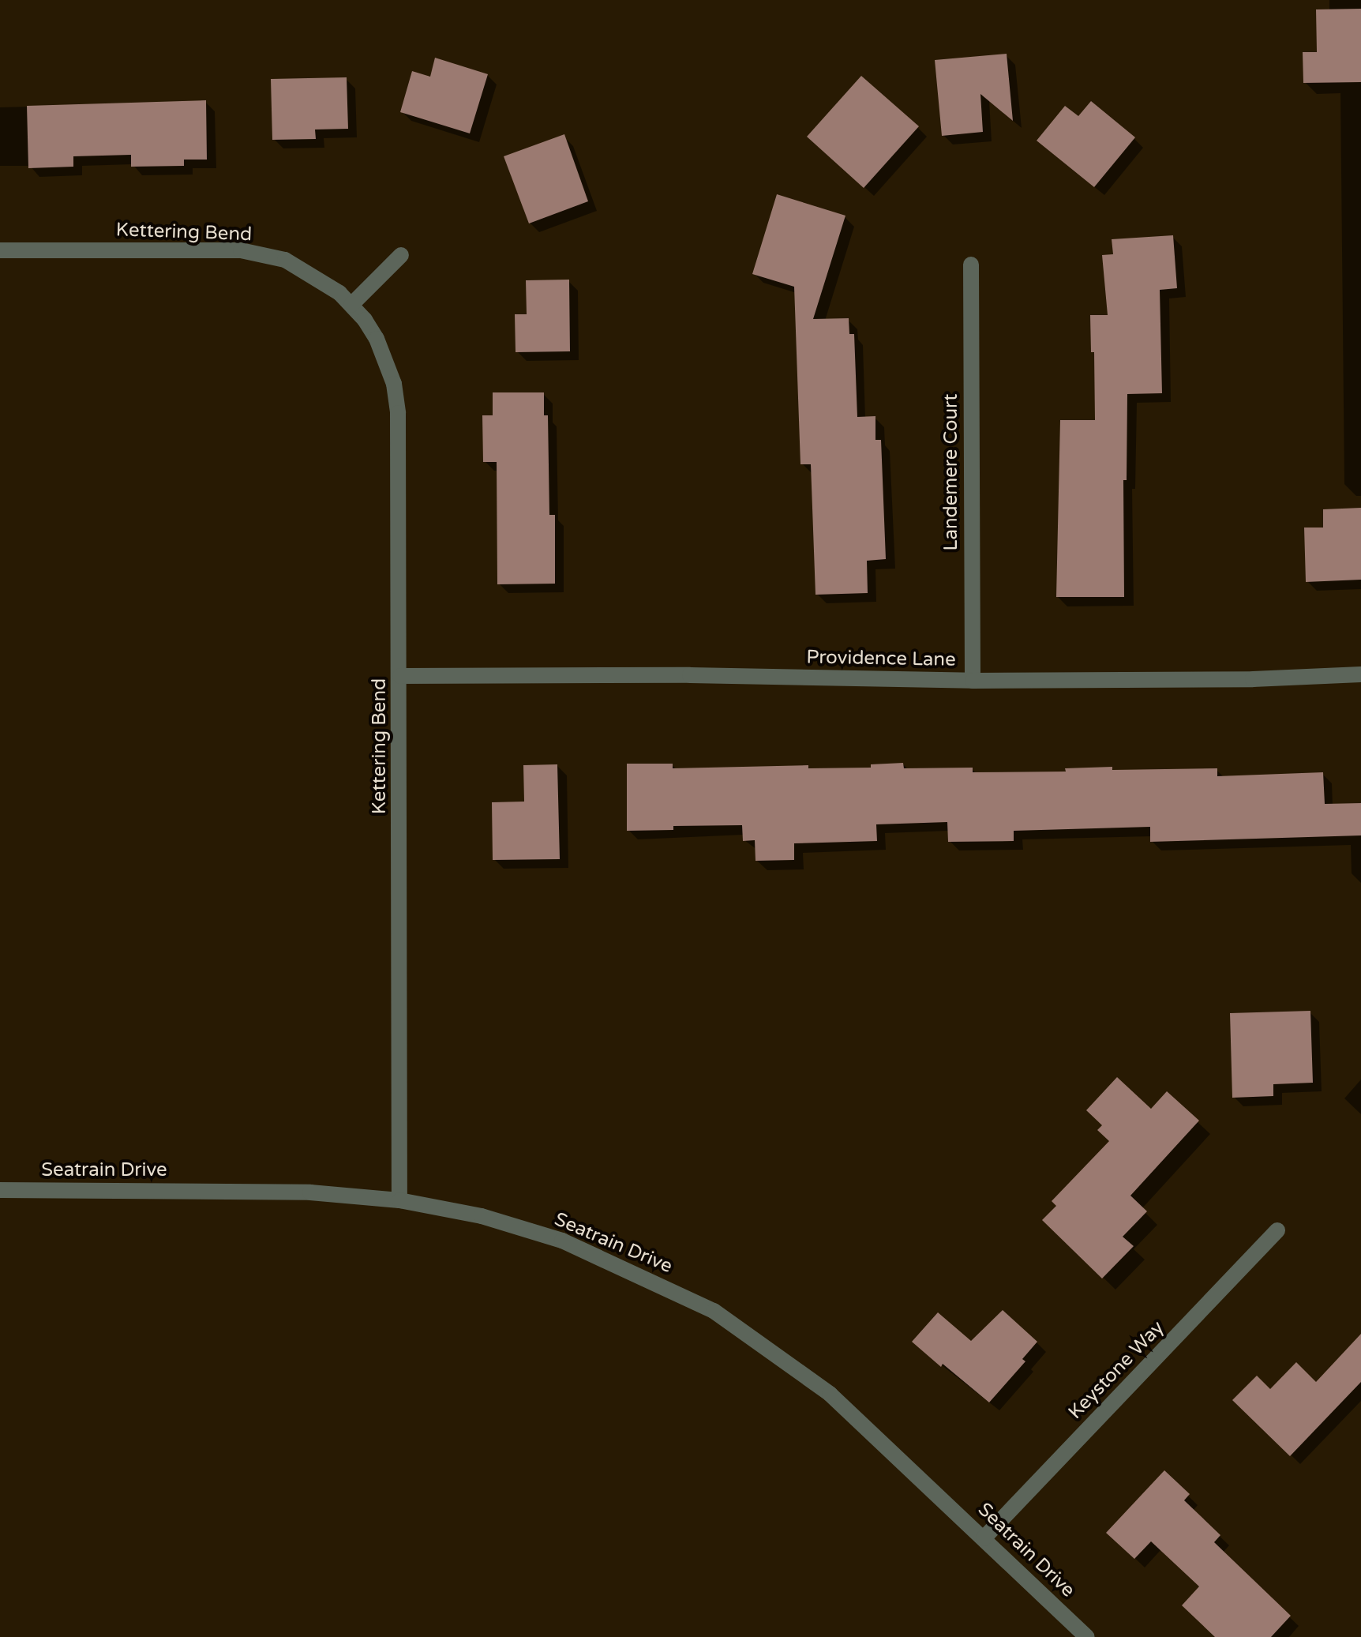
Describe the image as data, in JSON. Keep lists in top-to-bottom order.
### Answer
{
  "streets": {
    "street": [
      "Kettering Bend",
      "Landemere Court",
      "Providence Lane",
      "Seatrain Drive",
      "Keystone Way"
    ]
  },
  "crossings": [
    ["Kettering Bend", "Providence Lane"],
    ["Kettering Bend", "Seatrain Drive"],
    ["Landemere Court", "Providence Lane"],
    ["Seatrain Drive", "Keystone Way"]
  ]
}
